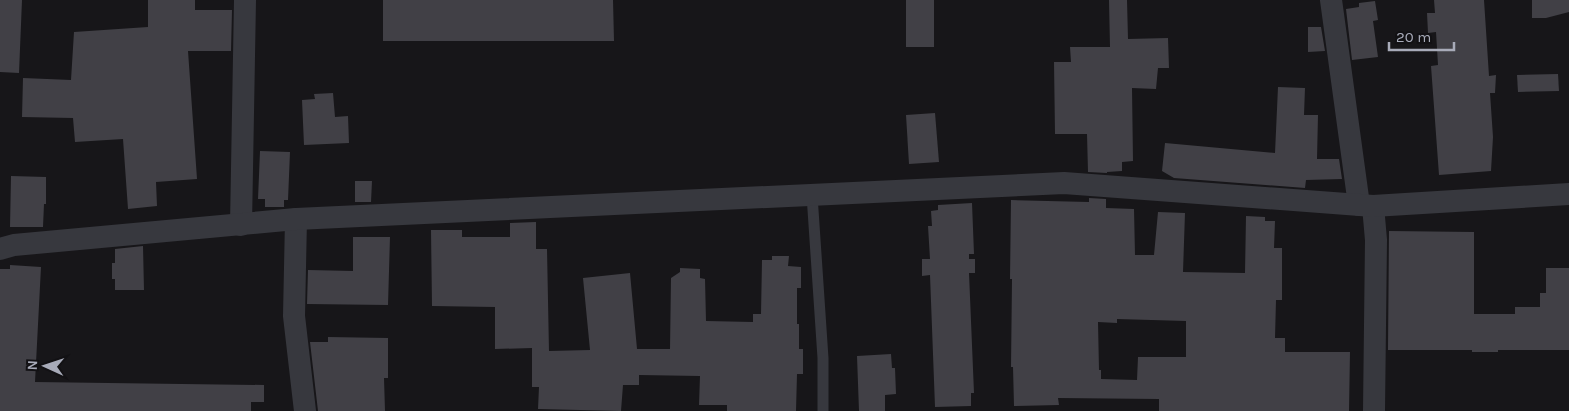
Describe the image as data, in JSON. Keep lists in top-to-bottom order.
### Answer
{
  "scale_bar": "20 m",
  "north": "left"
}
